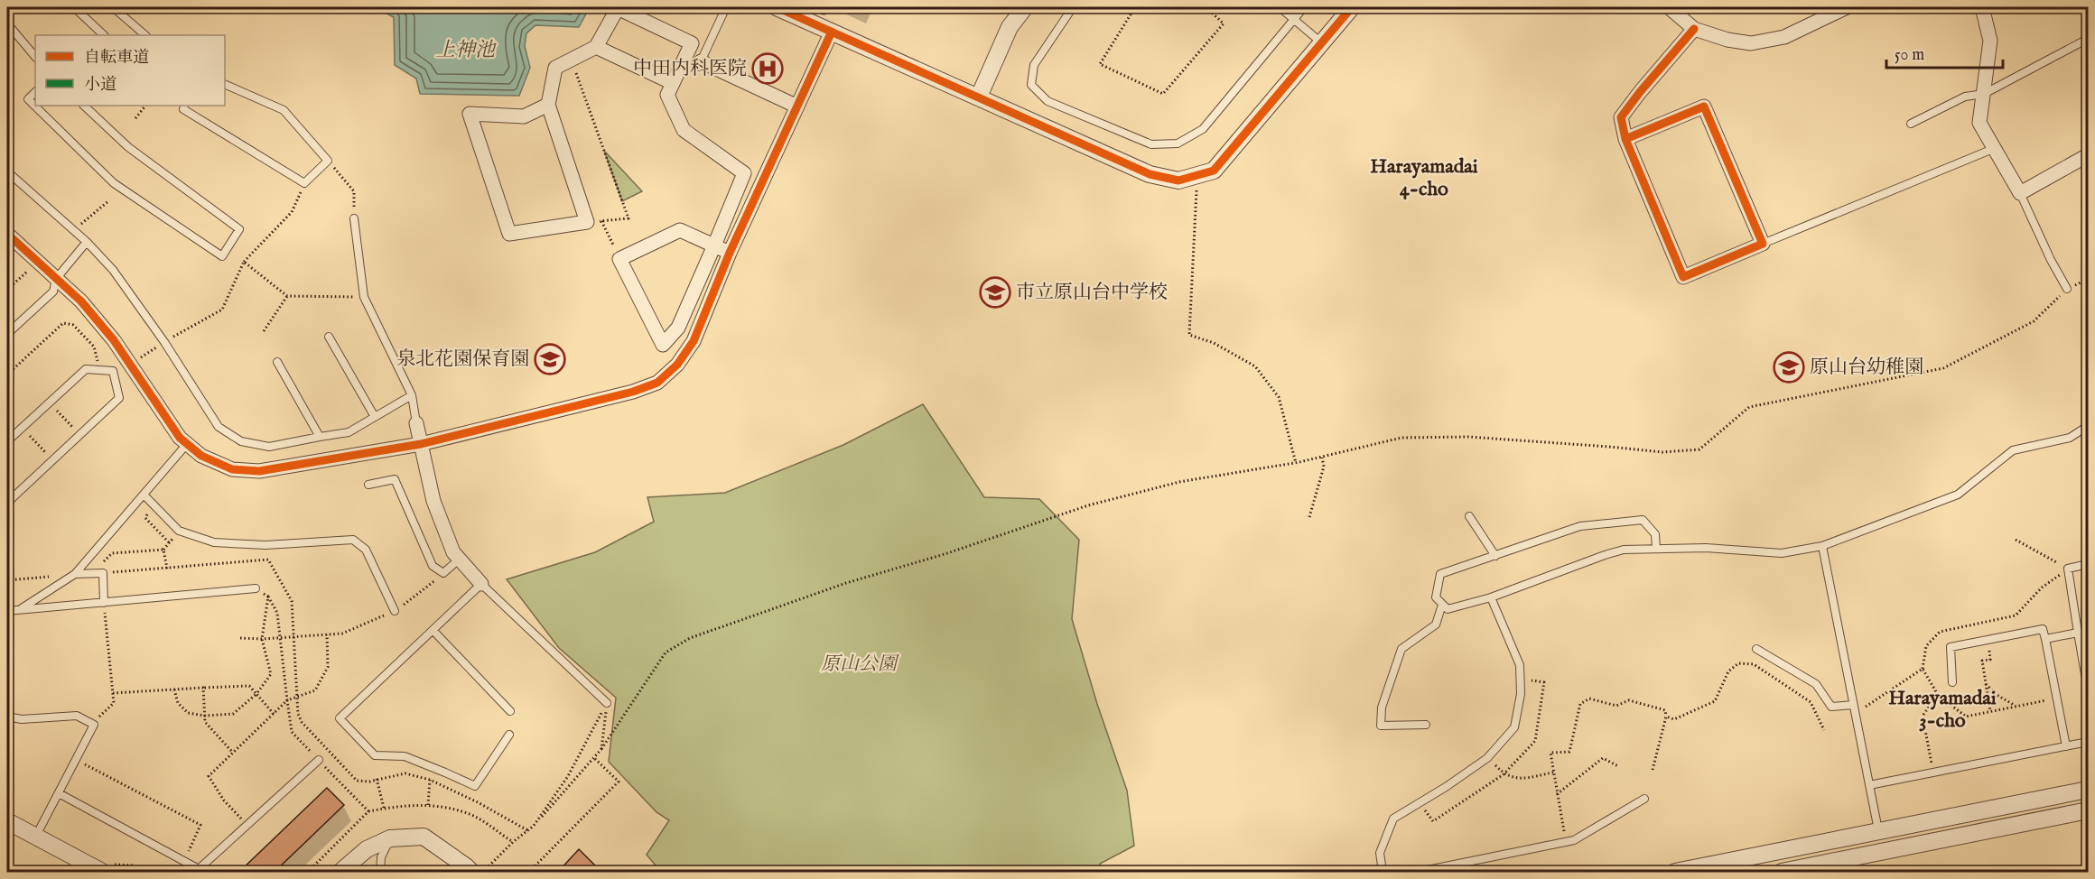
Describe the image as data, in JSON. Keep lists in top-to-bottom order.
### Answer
{
  "districts": ["Harayamadai 4-cho", "Harayamadai 3-cho"],
  "water": ["上神池"],
  "parks": ["原山公園"],
  "places": {
    "hospital": ["中田内科医院"],
    "school or university": ["市立原山台中学校", "泉北花園保育園", "原山台幼稚園"]
  },
  "legend": ["自転車道", "小道"],
  "scale_bar": "50 m"
}
